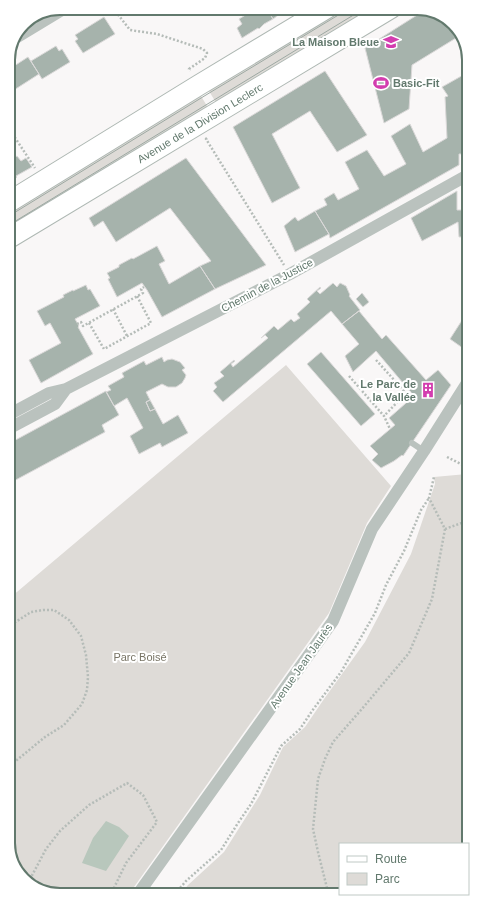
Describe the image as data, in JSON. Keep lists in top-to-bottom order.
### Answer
{
  "streets": {
    "main road": ["Avenue de la Division Leclerc"],
    "street": ["Chemin de la Justice", "Avenue Jean Jaurès"]
  },
  "parks": ["Parc Boisé"],
  "places": {
    "school or university": ["La Maison Bleue"],
    "sports": ["Basic-Fit"],
    "building": ["Le Parc de la Vallée"]
  },
  "legend": ["Route", "Parc"]
}
